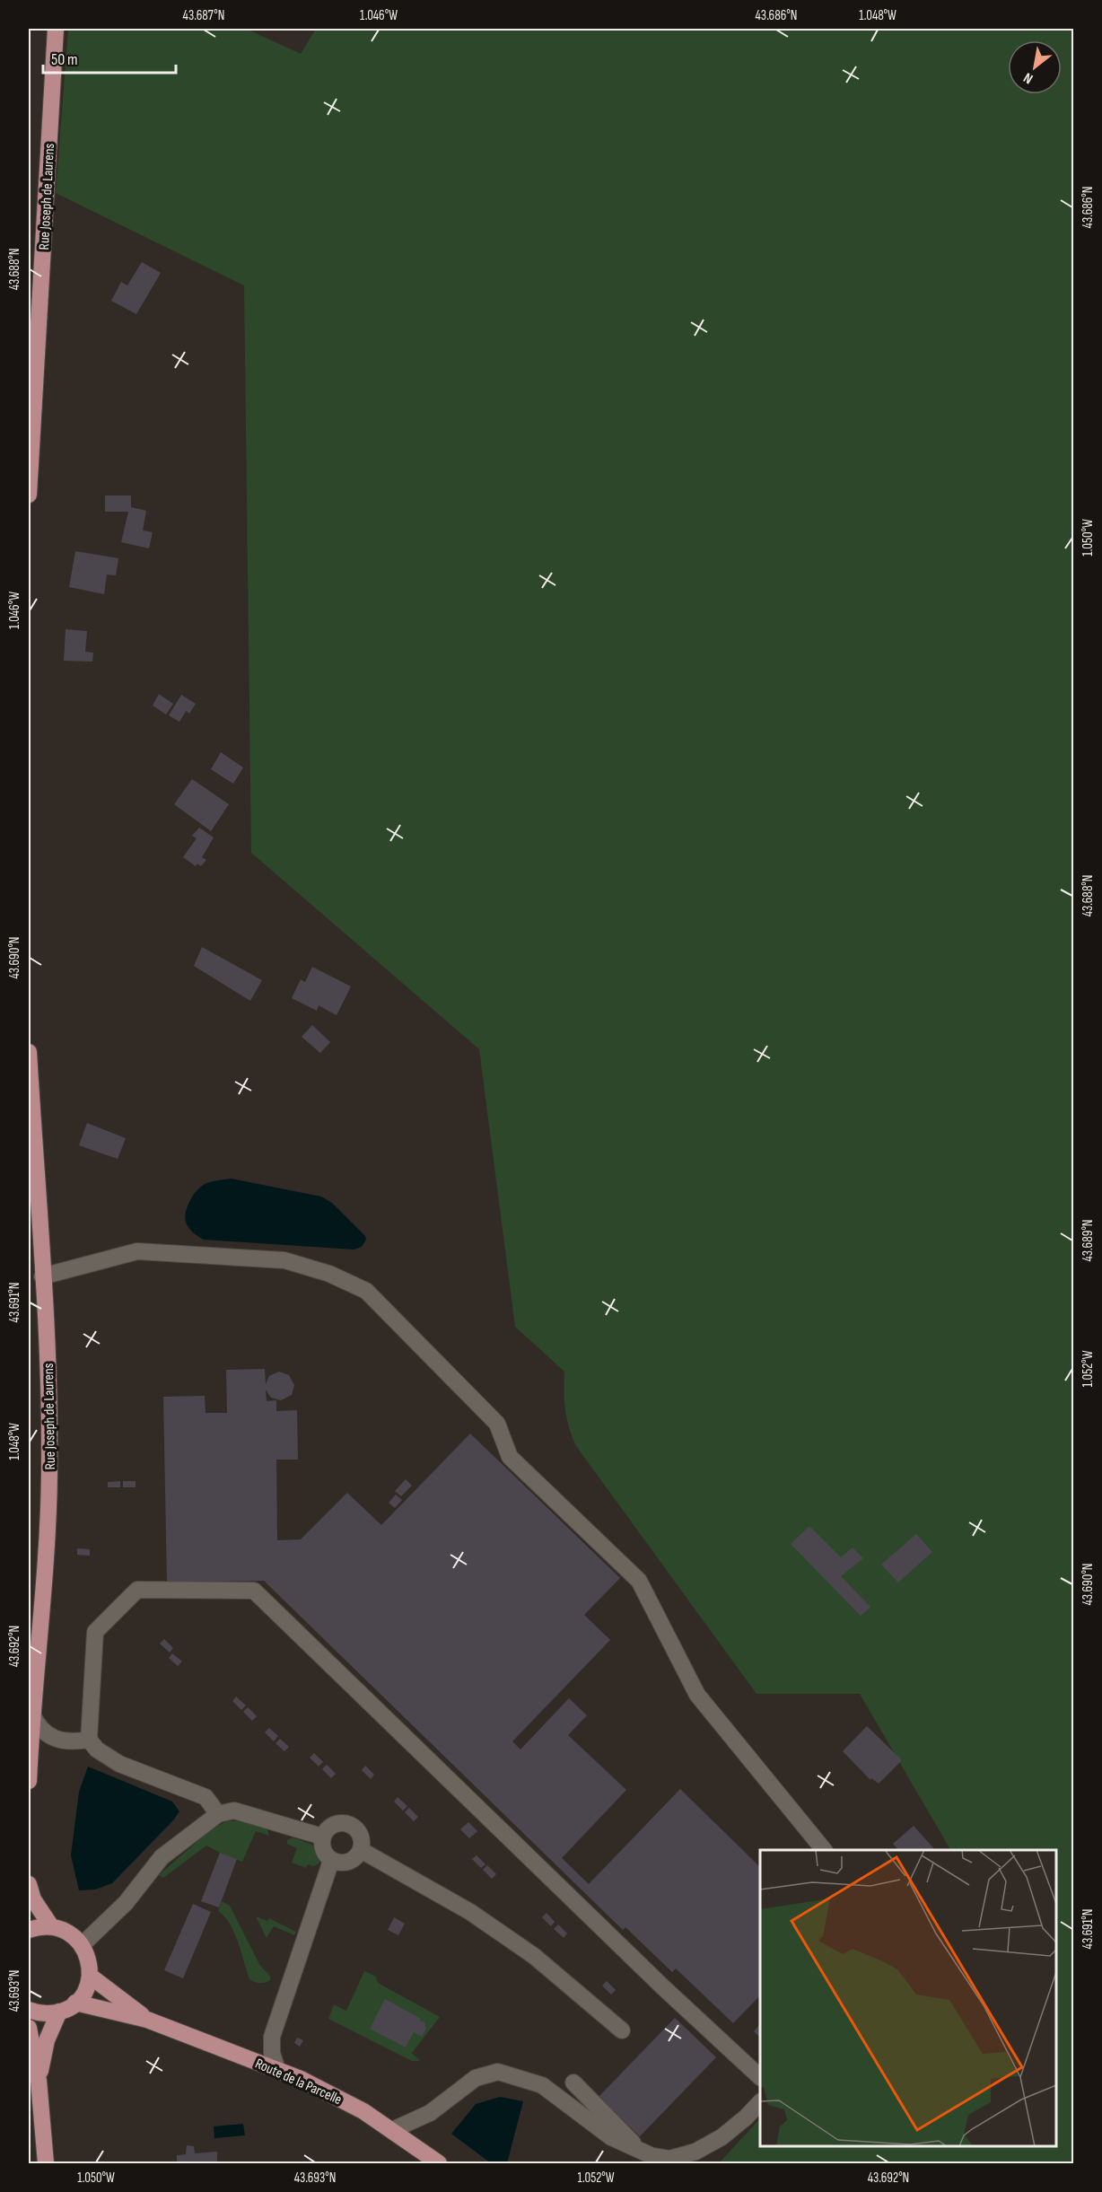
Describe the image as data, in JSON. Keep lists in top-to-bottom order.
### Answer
{
  "streets": {
    "main road": ["Rue Joseph de Laurens", "Route de la Parcelle"]
  },
  "scale_bar": "50 m",
  "north": "bottom left",
  "coordinates": [
    "43.687°N",
    "1.046°W",
    "43.686°N",
    "1.048°W",
    "43.688°N",
    "1.050°W",
    "43.690°N",
    "43.689°N",
    "43.691°N",
    "1.052°W",
    "43.692°N",
    "43.693°N"
  ]
}
